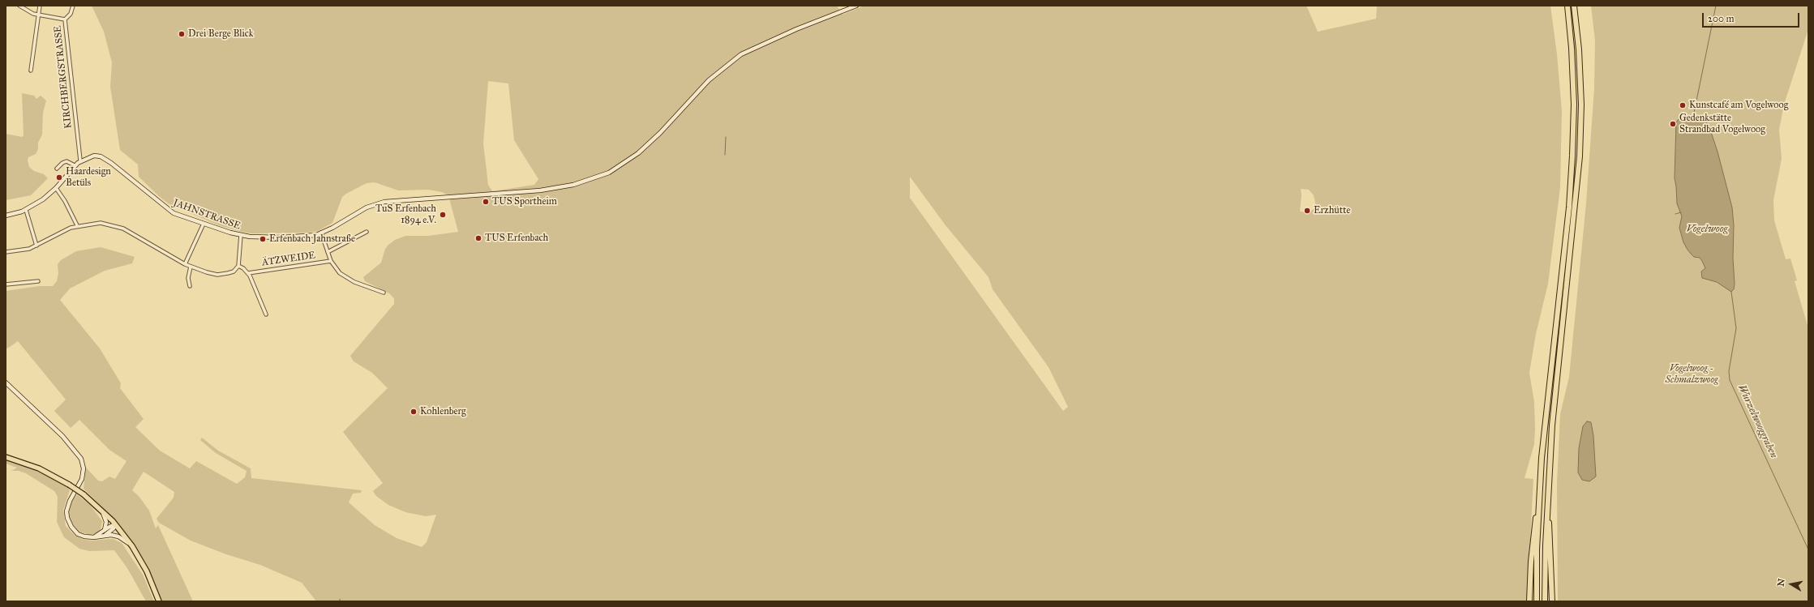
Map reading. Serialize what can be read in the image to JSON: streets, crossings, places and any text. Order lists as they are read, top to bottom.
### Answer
{
  "streets": {
    "street": ["KIRCHBERGSTRASSE", "JAHNSTRASSE", "ÄTZWEIDE"]
  },
  "crossings": [
    ["KIRCHBERGSTRASSE", "JAHNSTRASSE"],
    ["JAHNSTRASSE", "ÄTZWEIDE"]
  ],
  "water": ["Vogelwoog", "Wurzelwooggraben"],
  "parks": ["Vogelwoog - Schmalzwoog"],
  "places": [
    "Drei Berge Blick",
    "Kunstcafé am Vogelwoog",
    "Gedenkstätte Strandbad Vogelwoog",
    "Haardesign Betüls",
    "TUS Sportheim",
    "Erzhütte",
    "TuS Erfenbach 1894 e.V.",
    "TUS Erfenbach",
    "Erfenbach Jahnstraße",
    "Kohlenberg"
  ],
  "scale_bar": "200 m",
  "north": "left"
}
